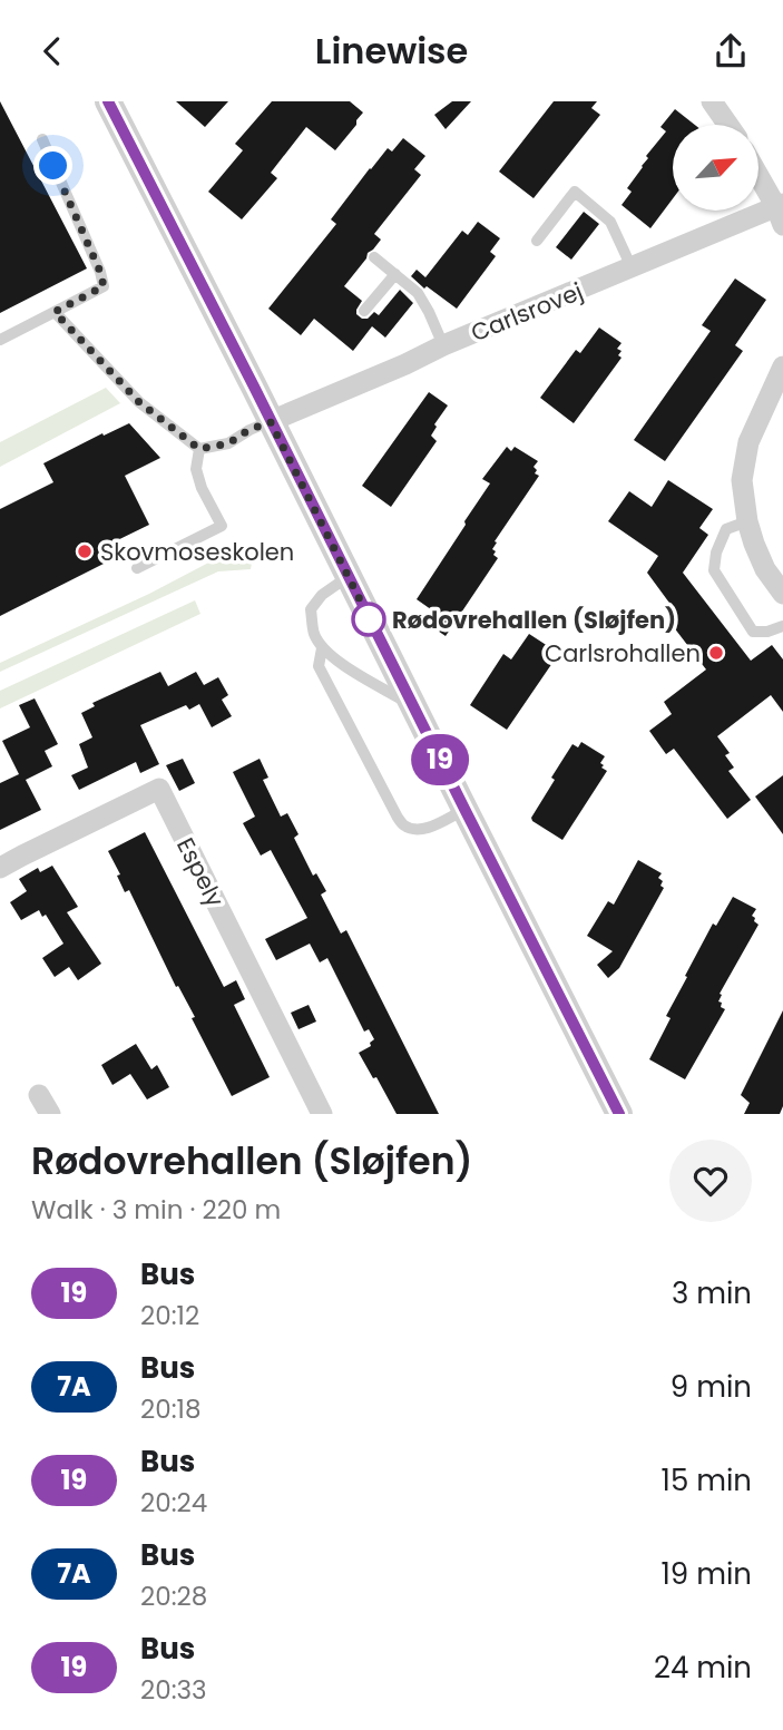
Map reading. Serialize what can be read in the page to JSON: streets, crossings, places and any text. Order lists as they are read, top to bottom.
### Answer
{
  "streets": {
    "street": ["Carlsrovej", "Espely"]
  },
  "places": ["Skovmoseskolen", "Rødovrehallen (Sløjfen)", "Carlsrohallen"],
  "lines": ["bus line 19"],
  "north": "top right",
  "page": {
    "header": "Linewise",
    "on_map": "19",
    "heading": ["Rødovrehallen (Sløjfen)", "Walk · 3 min · 220 m"],
    "list": [
      {
        "mark": "19",
        "name": "Bus",
        "note": "20:12",
        "value": "3 min"
      },
      {
        "mark": "7A",
        "name": "Bus",
        "note": "20:18",
        "value": "9 min"
      },
      {
        "mark": "19",
        "name": "Bus",
        "note": "20:24",
        "value": "15 min"
      },
      {
        "mark": "7A",
        "name": "Bus",
        "note": "20:28",
        "value": "19 min"
      },
      {
        "mark": "19",
        "name": "Bus",
        "note": "20:33",
        "value": "24 min"
      }
    ]
  }
}
